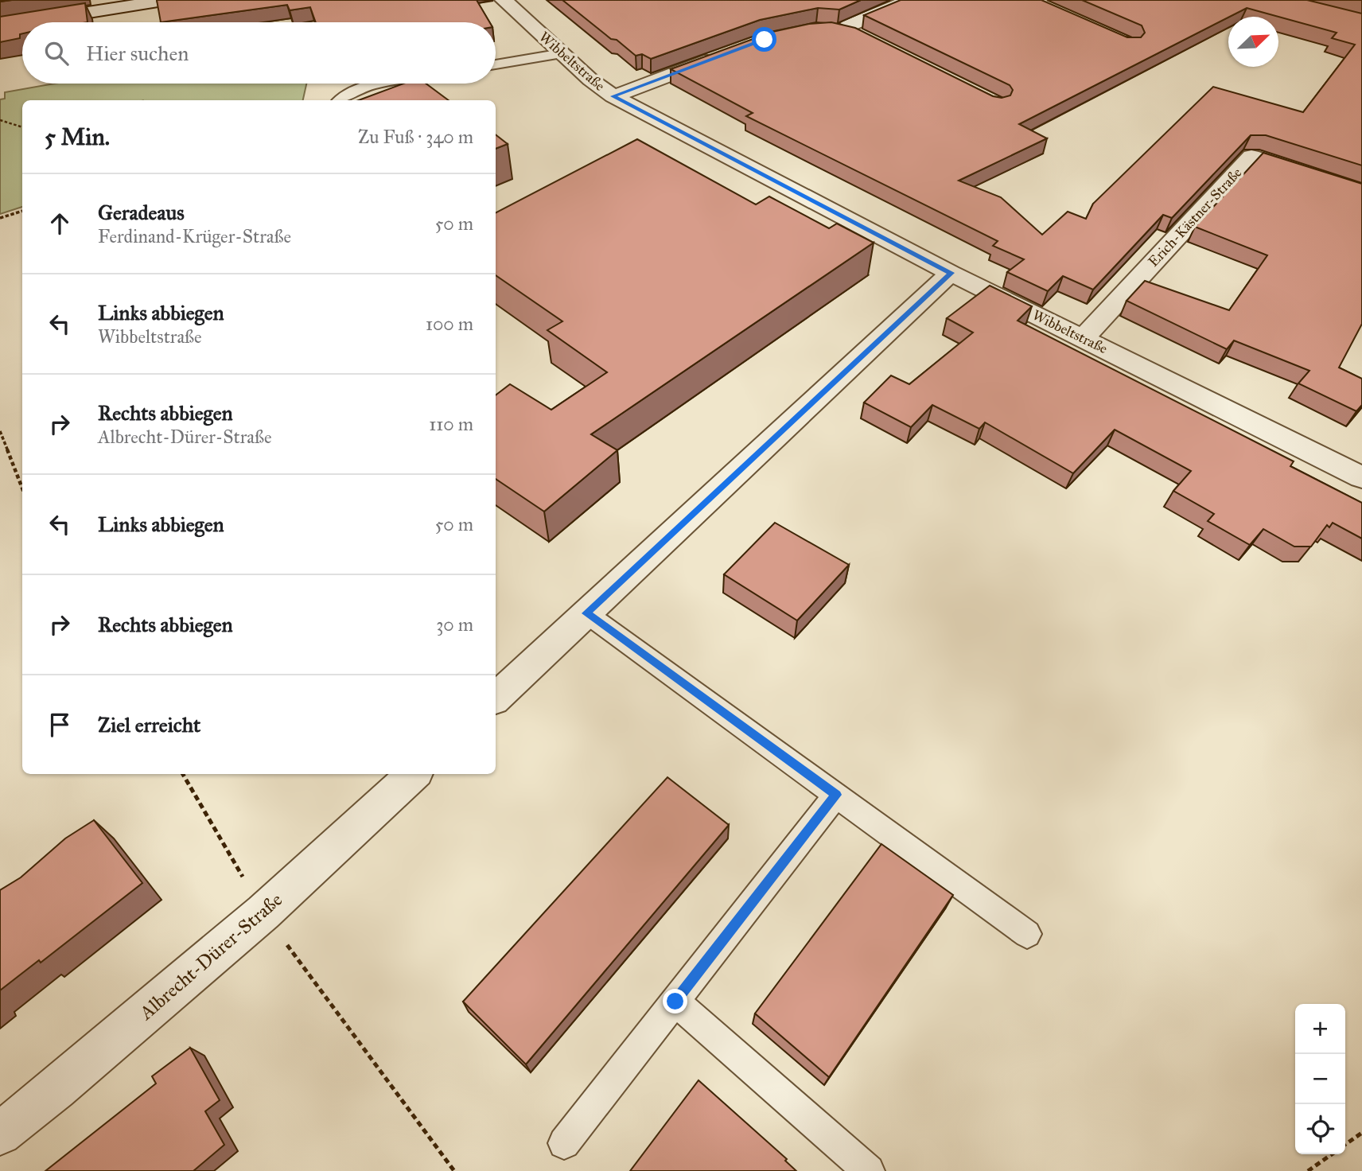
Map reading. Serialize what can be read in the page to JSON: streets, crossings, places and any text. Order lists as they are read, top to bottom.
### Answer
{
  "streets": {
    "street": ["Wibbeltstraße", "Erich-Kästner-Straße", "Albrecht-Dürer-Straße"]
  },
  "crossings": [
    ["Wibbeltstraße", "Erich-Kästner-Straße"]
  ],
  "north": "top right",
  "page": {
    "search": "Hier suchen",
    "heading": ["5 Min.", "Zu Fuß · 340 m"],
    "list": [
      ["Geradeaus", "Ferdinand-Krüger-Straße", "50 m"],
      ["Links abbiegen", "Wibbeltstraße", "100 m"],
      ["Rechts abbiegen", "Albrecht-Dürer-Straße", "110 m"],
      ["Links abbiegen", "50 m"],
      ["Rechts abbiegen", "30 m"],
      "Ziel erreicht"
    ],
    "map_buttons": ["+", "−"]
  }
}
